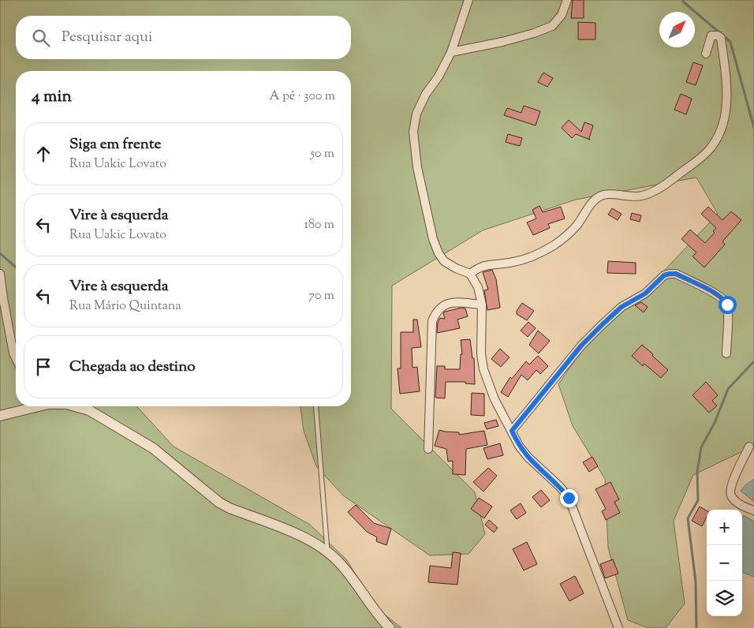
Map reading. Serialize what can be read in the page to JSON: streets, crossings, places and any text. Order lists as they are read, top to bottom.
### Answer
{
  "north": "top right",
  "page": {
    "search": "Pesquisar aqui",
    "heading": ["4 min", "A pé · 300 m"],
    "list": [
      ["Siga em frente", "Rua Uakic Lovato", "50 m"],
      ["Vire à esquerda", "Rua Uakic Lovato", "180 m"],
      ["Vire à esquerda", "Rua Mário Quintana", "70 m"],
      "Chegada ao destino"
    ],
    "map_buttons": ["+", "−"]
  }
}
